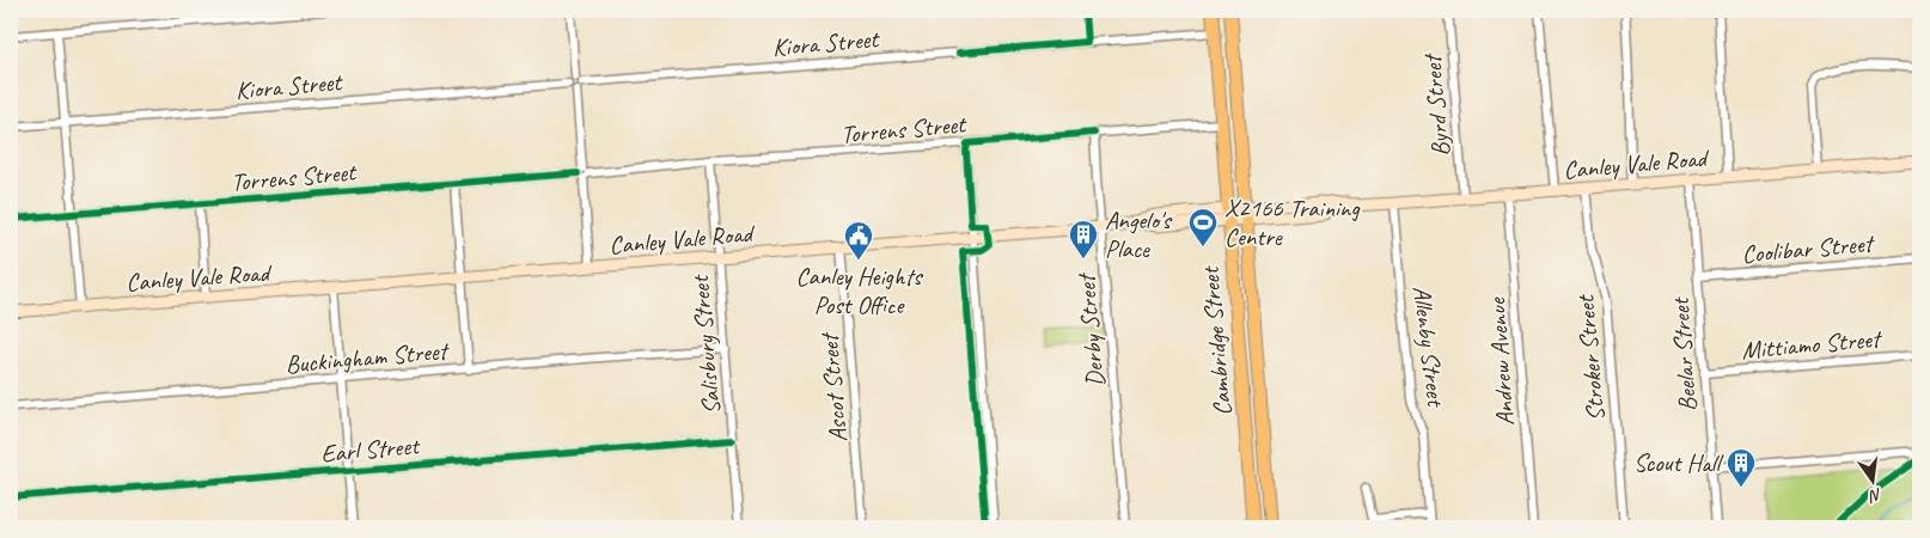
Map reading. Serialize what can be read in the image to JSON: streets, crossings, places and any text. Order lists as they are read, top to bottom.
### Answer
{
  "streets": {
    "highway": ["Cambridge Street"],
    "main road": ["Canley Vale Road"],
    "street": [
      "Kiora Street",
      "Byrd Street",
      "Torrens Street",
      "Coolibar Street",
      "Derby Street",
      "Mittiamo Street",
      "Salisbury Street",
      "Allenby Street",
      "Beelar Street",
      "Buckingham Street",
      "Stroker Street",
      "Andrew Avenue",
      "Ascot Street",
      "Earl Street"
    ]
  },
  "crossings": [
    ["Kiora Street", "Cambridge Street"],
    ["Byrd Street", "Canley Vale Road"],
    ["Torrens Street", "Derby Street"],
    ["Torrens Street", "Cambridge Street"],
    ["Torrens Street", "Salisbury Street"],
    ["Canley Vale Road", "Derby Street"],
    ["Canley Vale Road", "Cambridge Street"],
    ["Canley Vale Road", "Salisbury Street"],
    ["Canley Vale Road", "Allenby Street"],
    ["Canley Vale Road", "Beelar Street"],
    ["Canley Vale Road", "Stroker Street"],
    ["Canley Vale Road", "Andrew Avenue"],
    ["Canley Vale Road", "Ascot Street"],
    ["Coolibar Street", "Beelar Street"],
    ["Mittiamo Street", "Beelar Street"],
    ["Salisbury Street", "Buckingham Street"],
    ["Salisbury Street", "Earl Street"]
  ],
  "places": {
    "sports": ["X2166 Training Centre"],
    "building": ["Angelo's Place", "Scout Hall"],
    "public building": ["Canley Heights Post Office"]
  },
  "north": "bottom"
}
